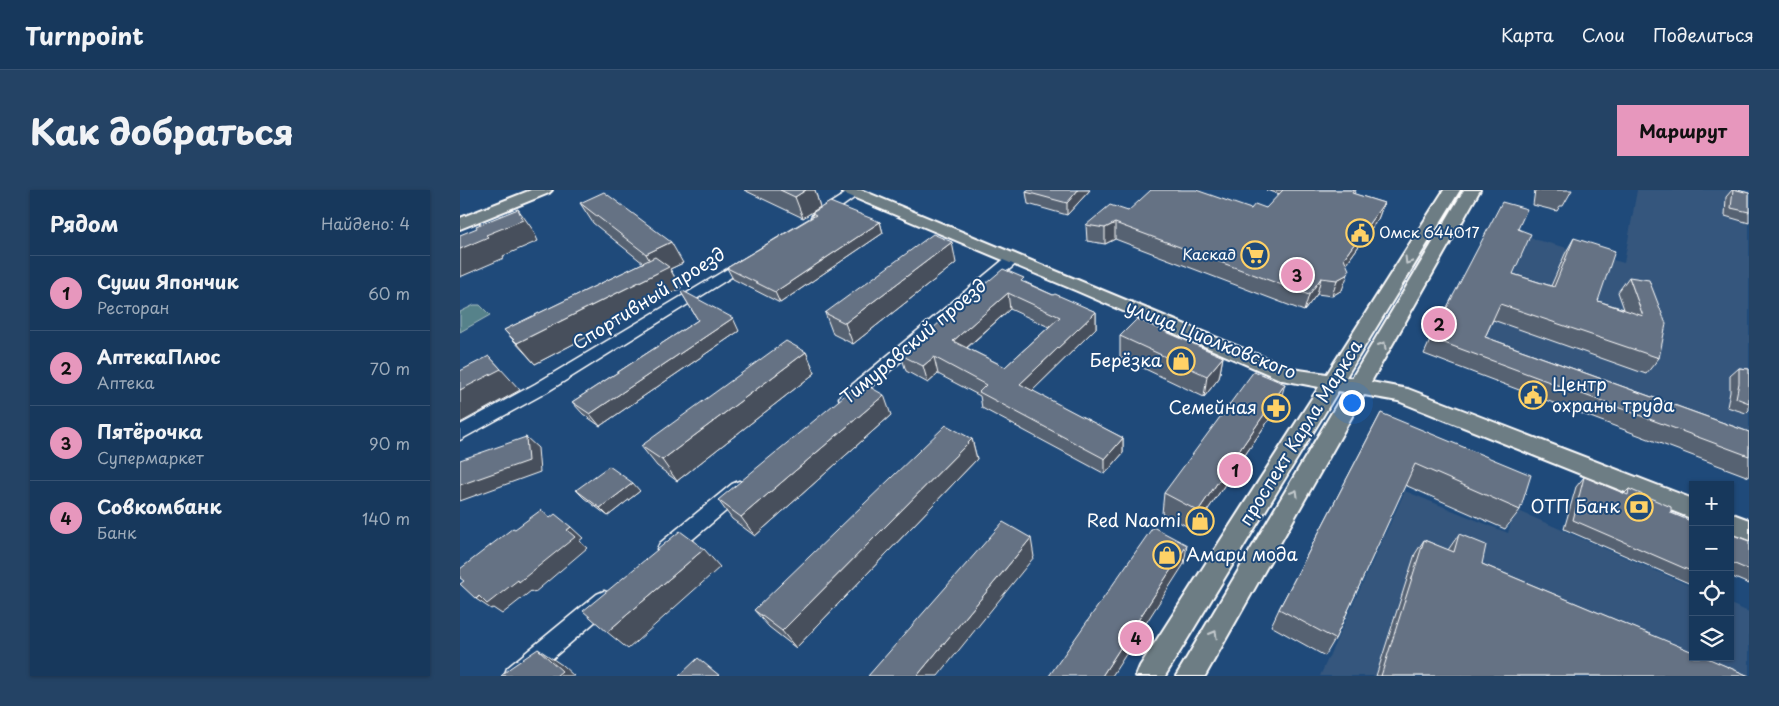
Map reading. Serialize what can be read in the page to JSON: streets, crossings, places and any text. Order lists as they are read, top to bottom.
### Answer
{
  "streets": {
    "main road": ["улица Циолковского", "проспект Карла Маркса"],
    "street": ["Спортивный проезд", "Тимуровский проезд"]
  },
  "crossings": [
    ["улица Циолковского", "Тимуровский проезд"],
    ["улица Циолковского", "проспект Карла Маркса"]
  ],
  "places": {
    "public building": ["Омск 644017", "Центр охраны труда"],
    "supermarket": ["Каскад"],
    "shop": ["Берёзка", "Red Naomi", "Амари мода"],
    "pharmacy": ["Семейная"],
    "bank": ["ОТП Банк"]
  },
  "page": {
    "header": "Turnpoint",
    "nav": ["Карта", "Слои", "Поделиться"],
    "title": "Как добраться",
    "buttons": "Маршрут",
    "heading": ["Рядом", "Найдено: 4"],
    "list": [
      {
        "mark": "1",
        "name": "Суши Япончик",
        "note": "Ресторан",
        "value": "60 m"
      },
      {
        "mark": "2",
        "name": "АптекаПлюс",
        "note": "Аптека",
        "value": "70 m"
      },
      {
        "mark": "3",
        "name": "Пятёрочка",
        "note": "Супермаркет",
        "value": "90 m"
      },
      {
        "mark": "4",
        "name": "Совкомбанк",
        "note": "Банк",
        "value": "140 m"
      }
    ],
    "pins": [
      "3",
      "2",
      "1",
      "4"
    ],
    "map_buttons": ["+", "−"]
  }
}
